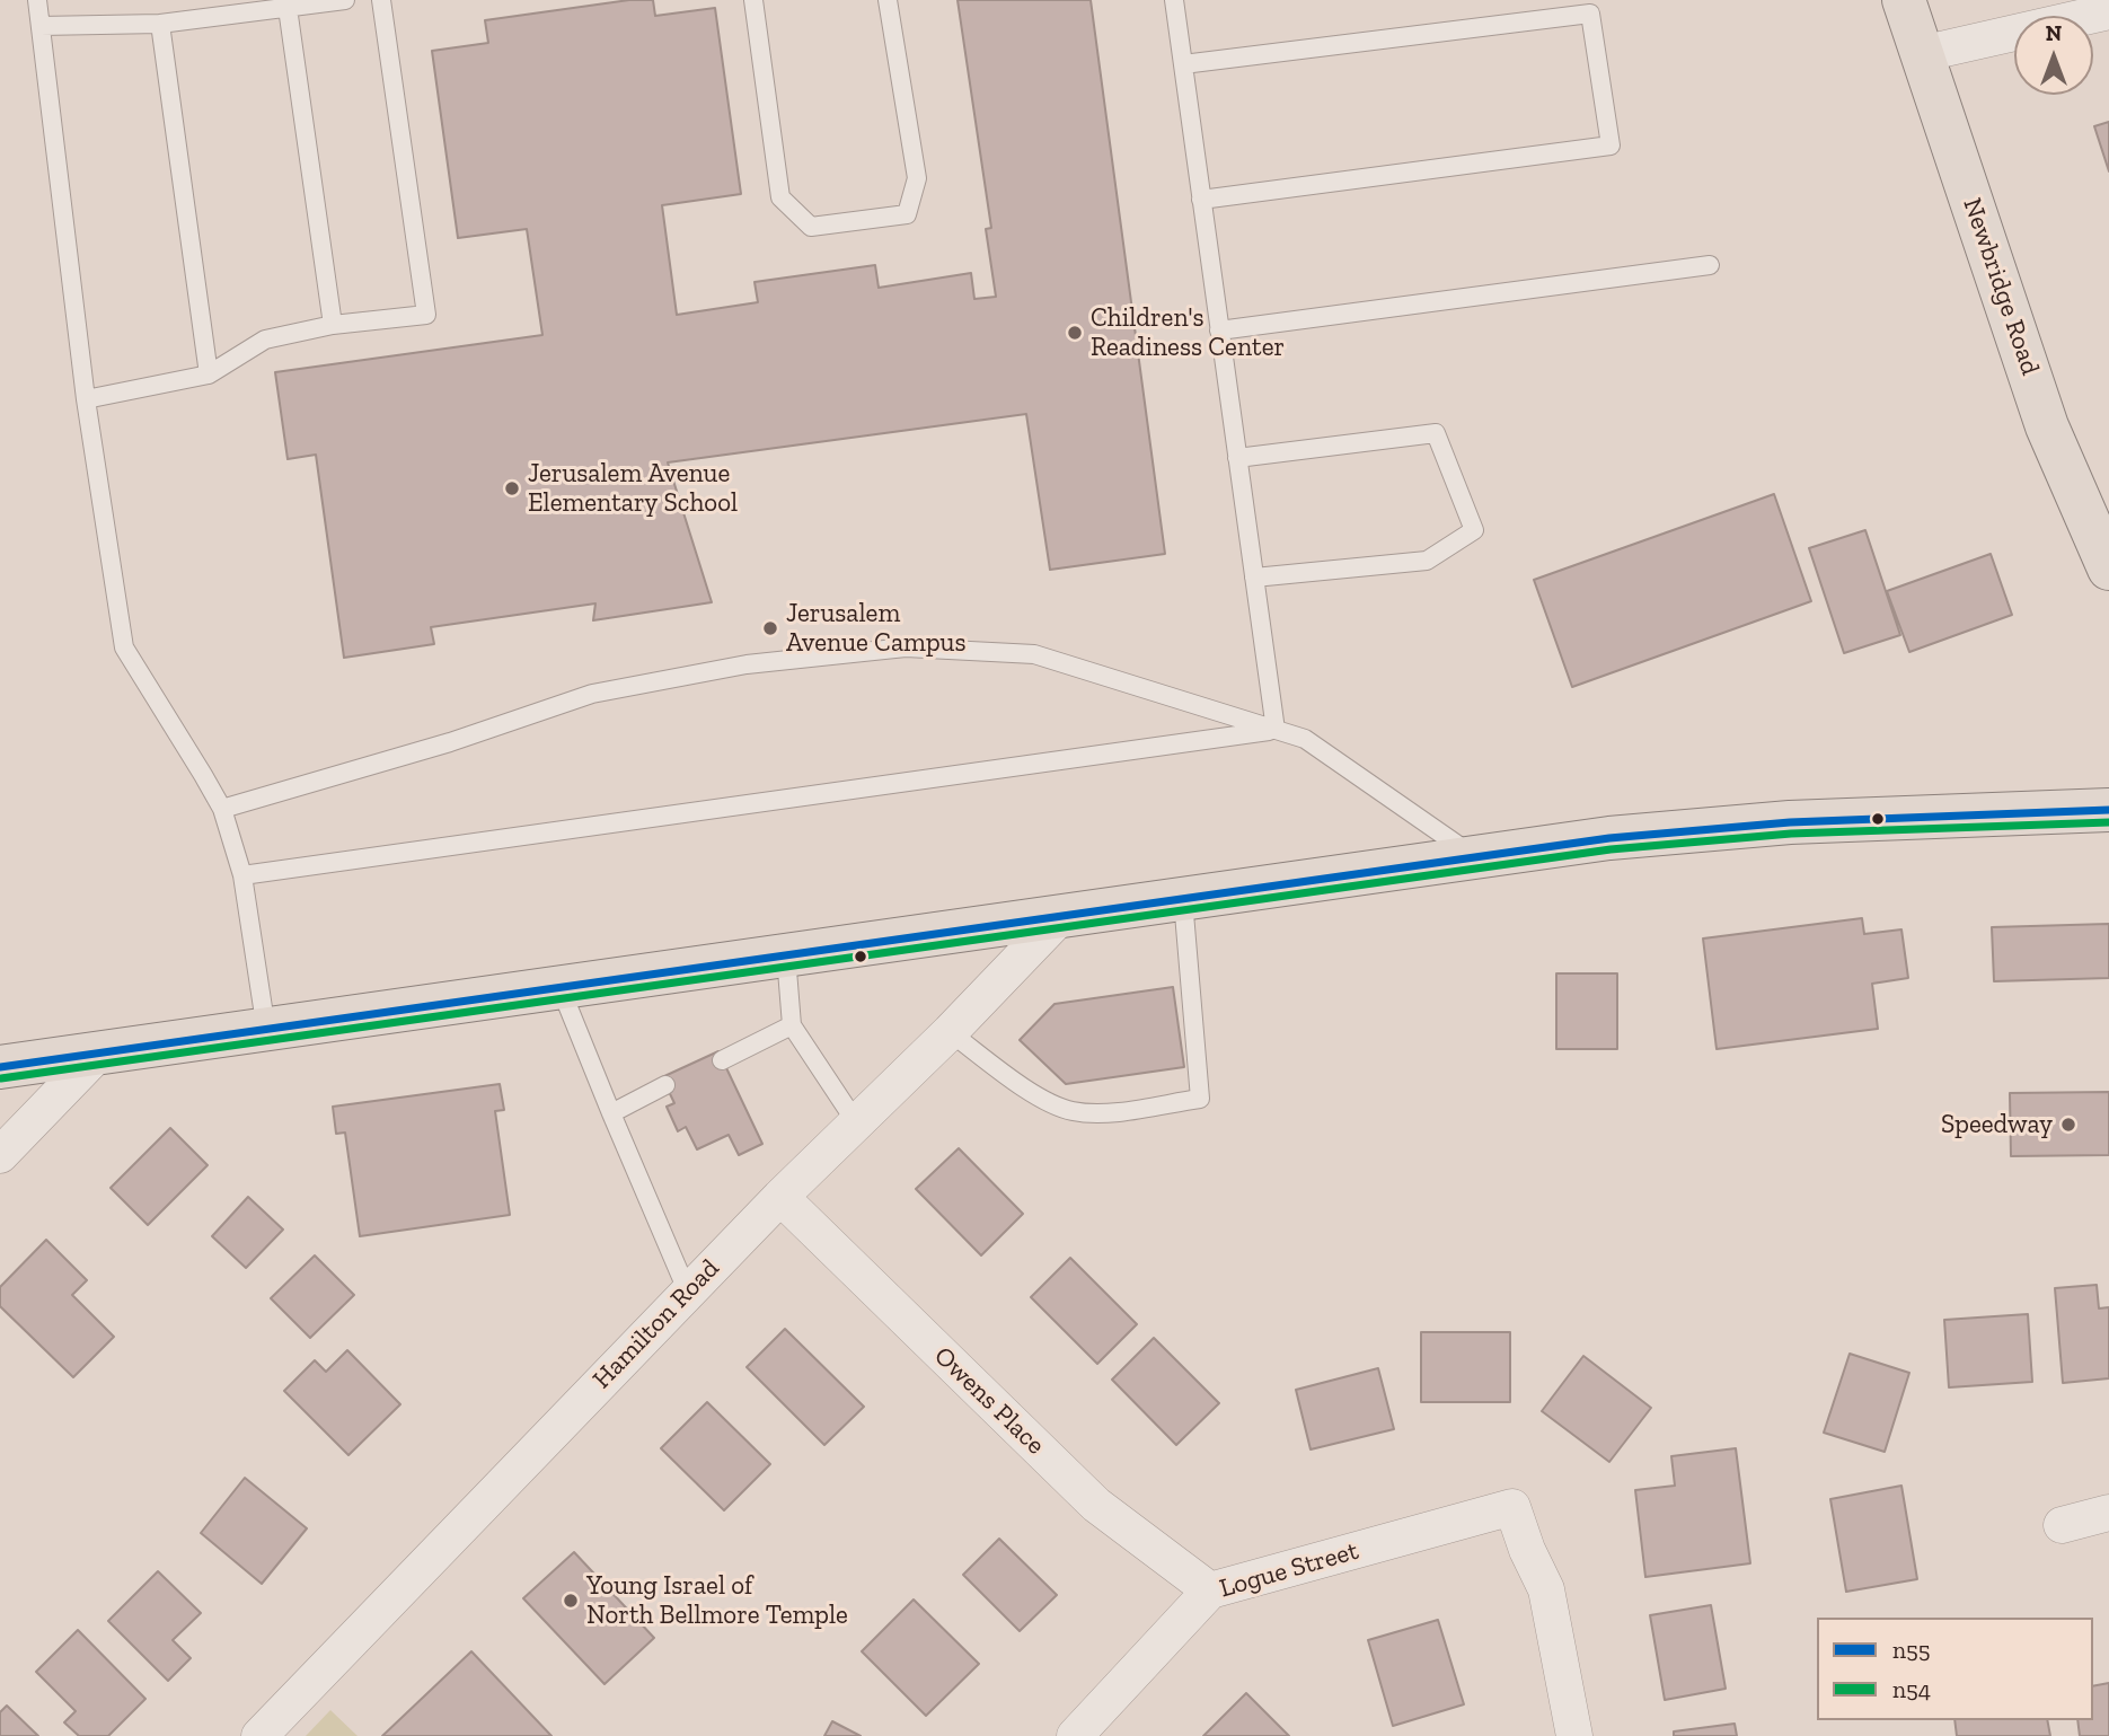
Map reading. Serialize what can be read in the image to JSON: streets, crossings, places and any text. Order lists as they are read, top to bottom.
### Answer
{
  "streets": {
    "main road": ["Newbridge Road"],
    "street": ["Hamilton Road", "Owens Place", "Logue Street"]
  },
  "crossings": [
    ["Hamilton Road", "Owens Place"],
    ["Owens Place", "Logue Street"]
  ],
  "places": [
    "Children's Readiness Center",
    "Jerusalem Avenue Elementary School",
    "Jerusalem Avenue Campus",
    "Speedway",
    "Young Israel of North Bellmore Temple"
  ],
  "lines": ["transit line n55", "transit line n54"],
  "legend": ["n55", "n54"],
  "north": "top"
}
